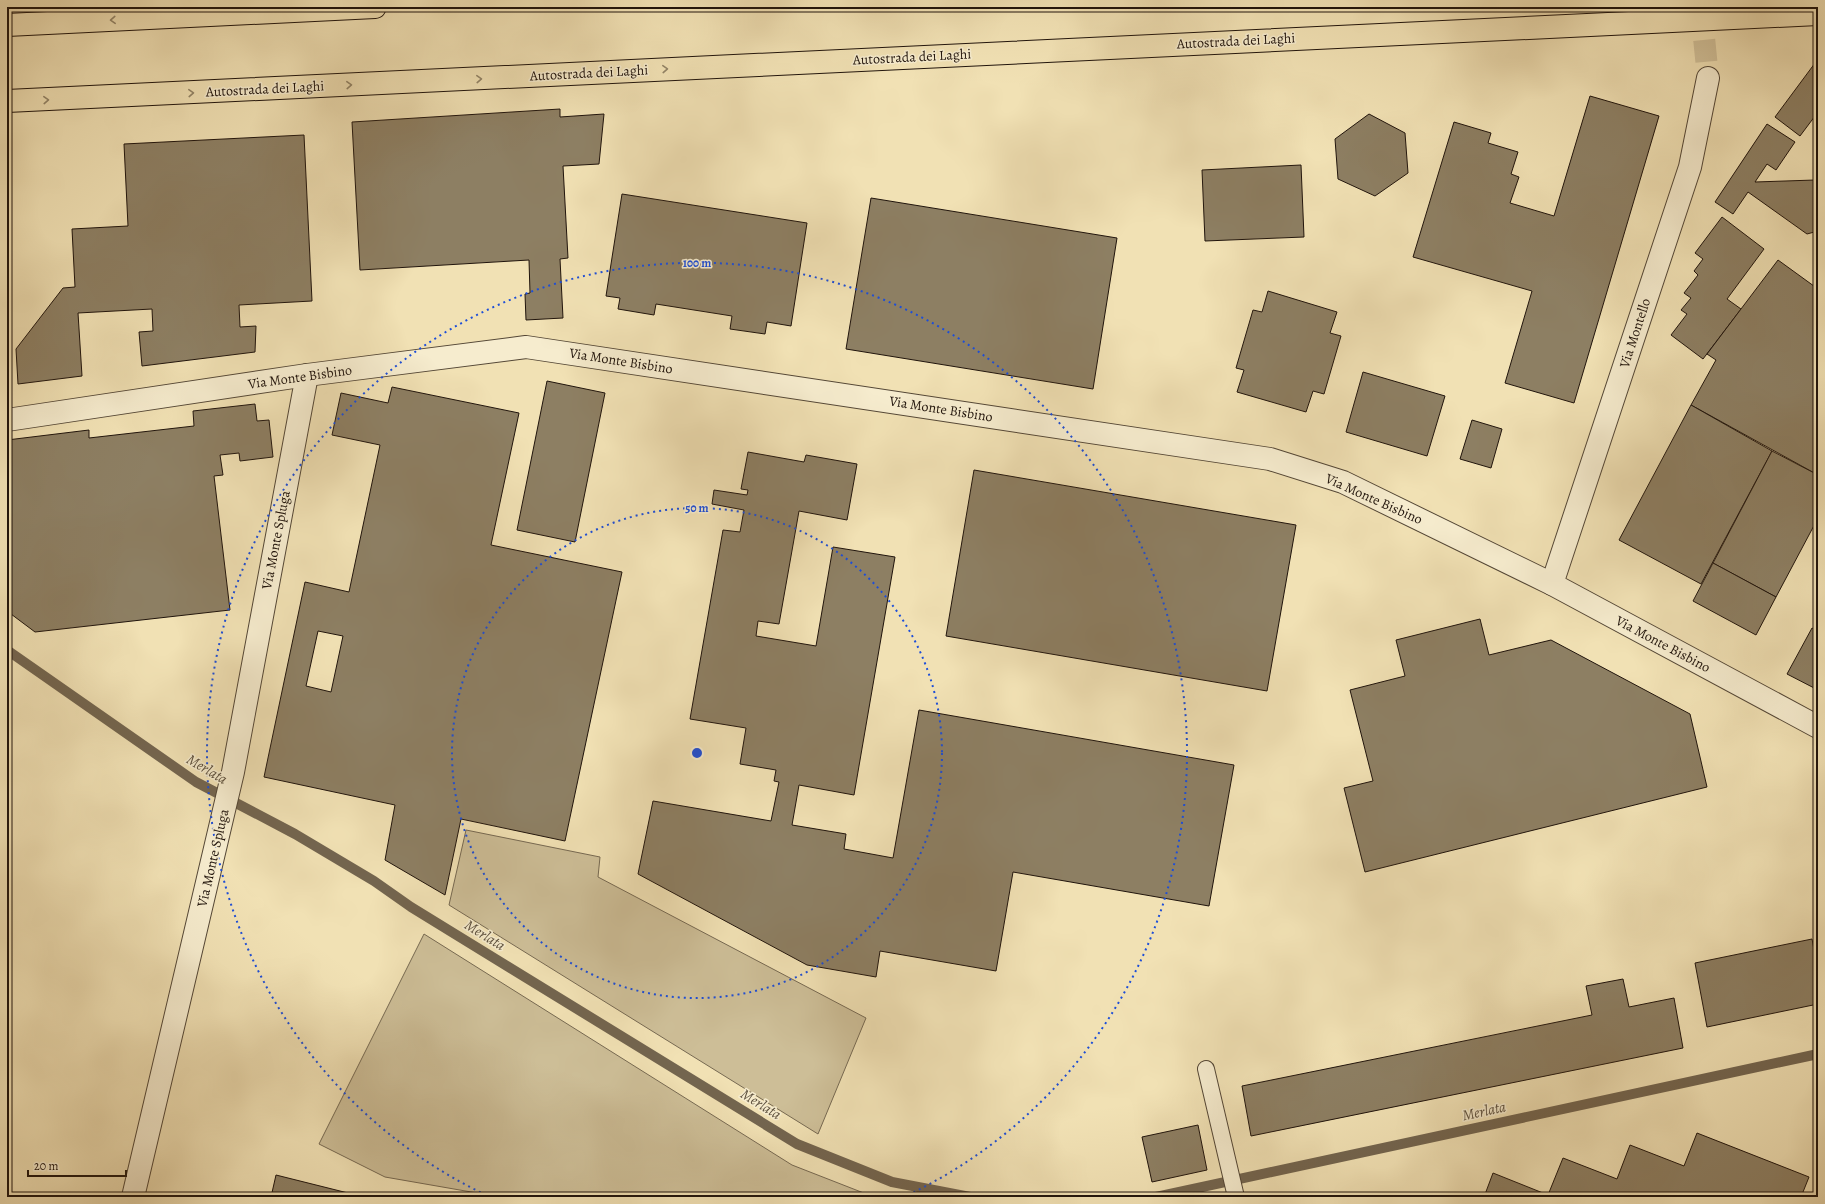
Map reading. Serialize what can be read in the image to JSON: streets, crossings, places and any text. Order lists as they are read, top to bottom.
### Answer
{
  "streets": {
    "highway": ["Autostrada dei Laghi"],
    "street": ["Via Montello", "Via Monte Bisbino", "Via Monte Spluga"]
  },
  "crossings": [
    ["Via Montello", "Via Monte Bisbino"],
    ["Via Monte Bisbino", "Via Monte Spluga"]
  ],
  "one_way": ["Autostrada dei Laghi"],
  "water": ["Merlata"],
  "scale_bar": "20 m",
  "rings": ["100 m", "50 m"]
}
